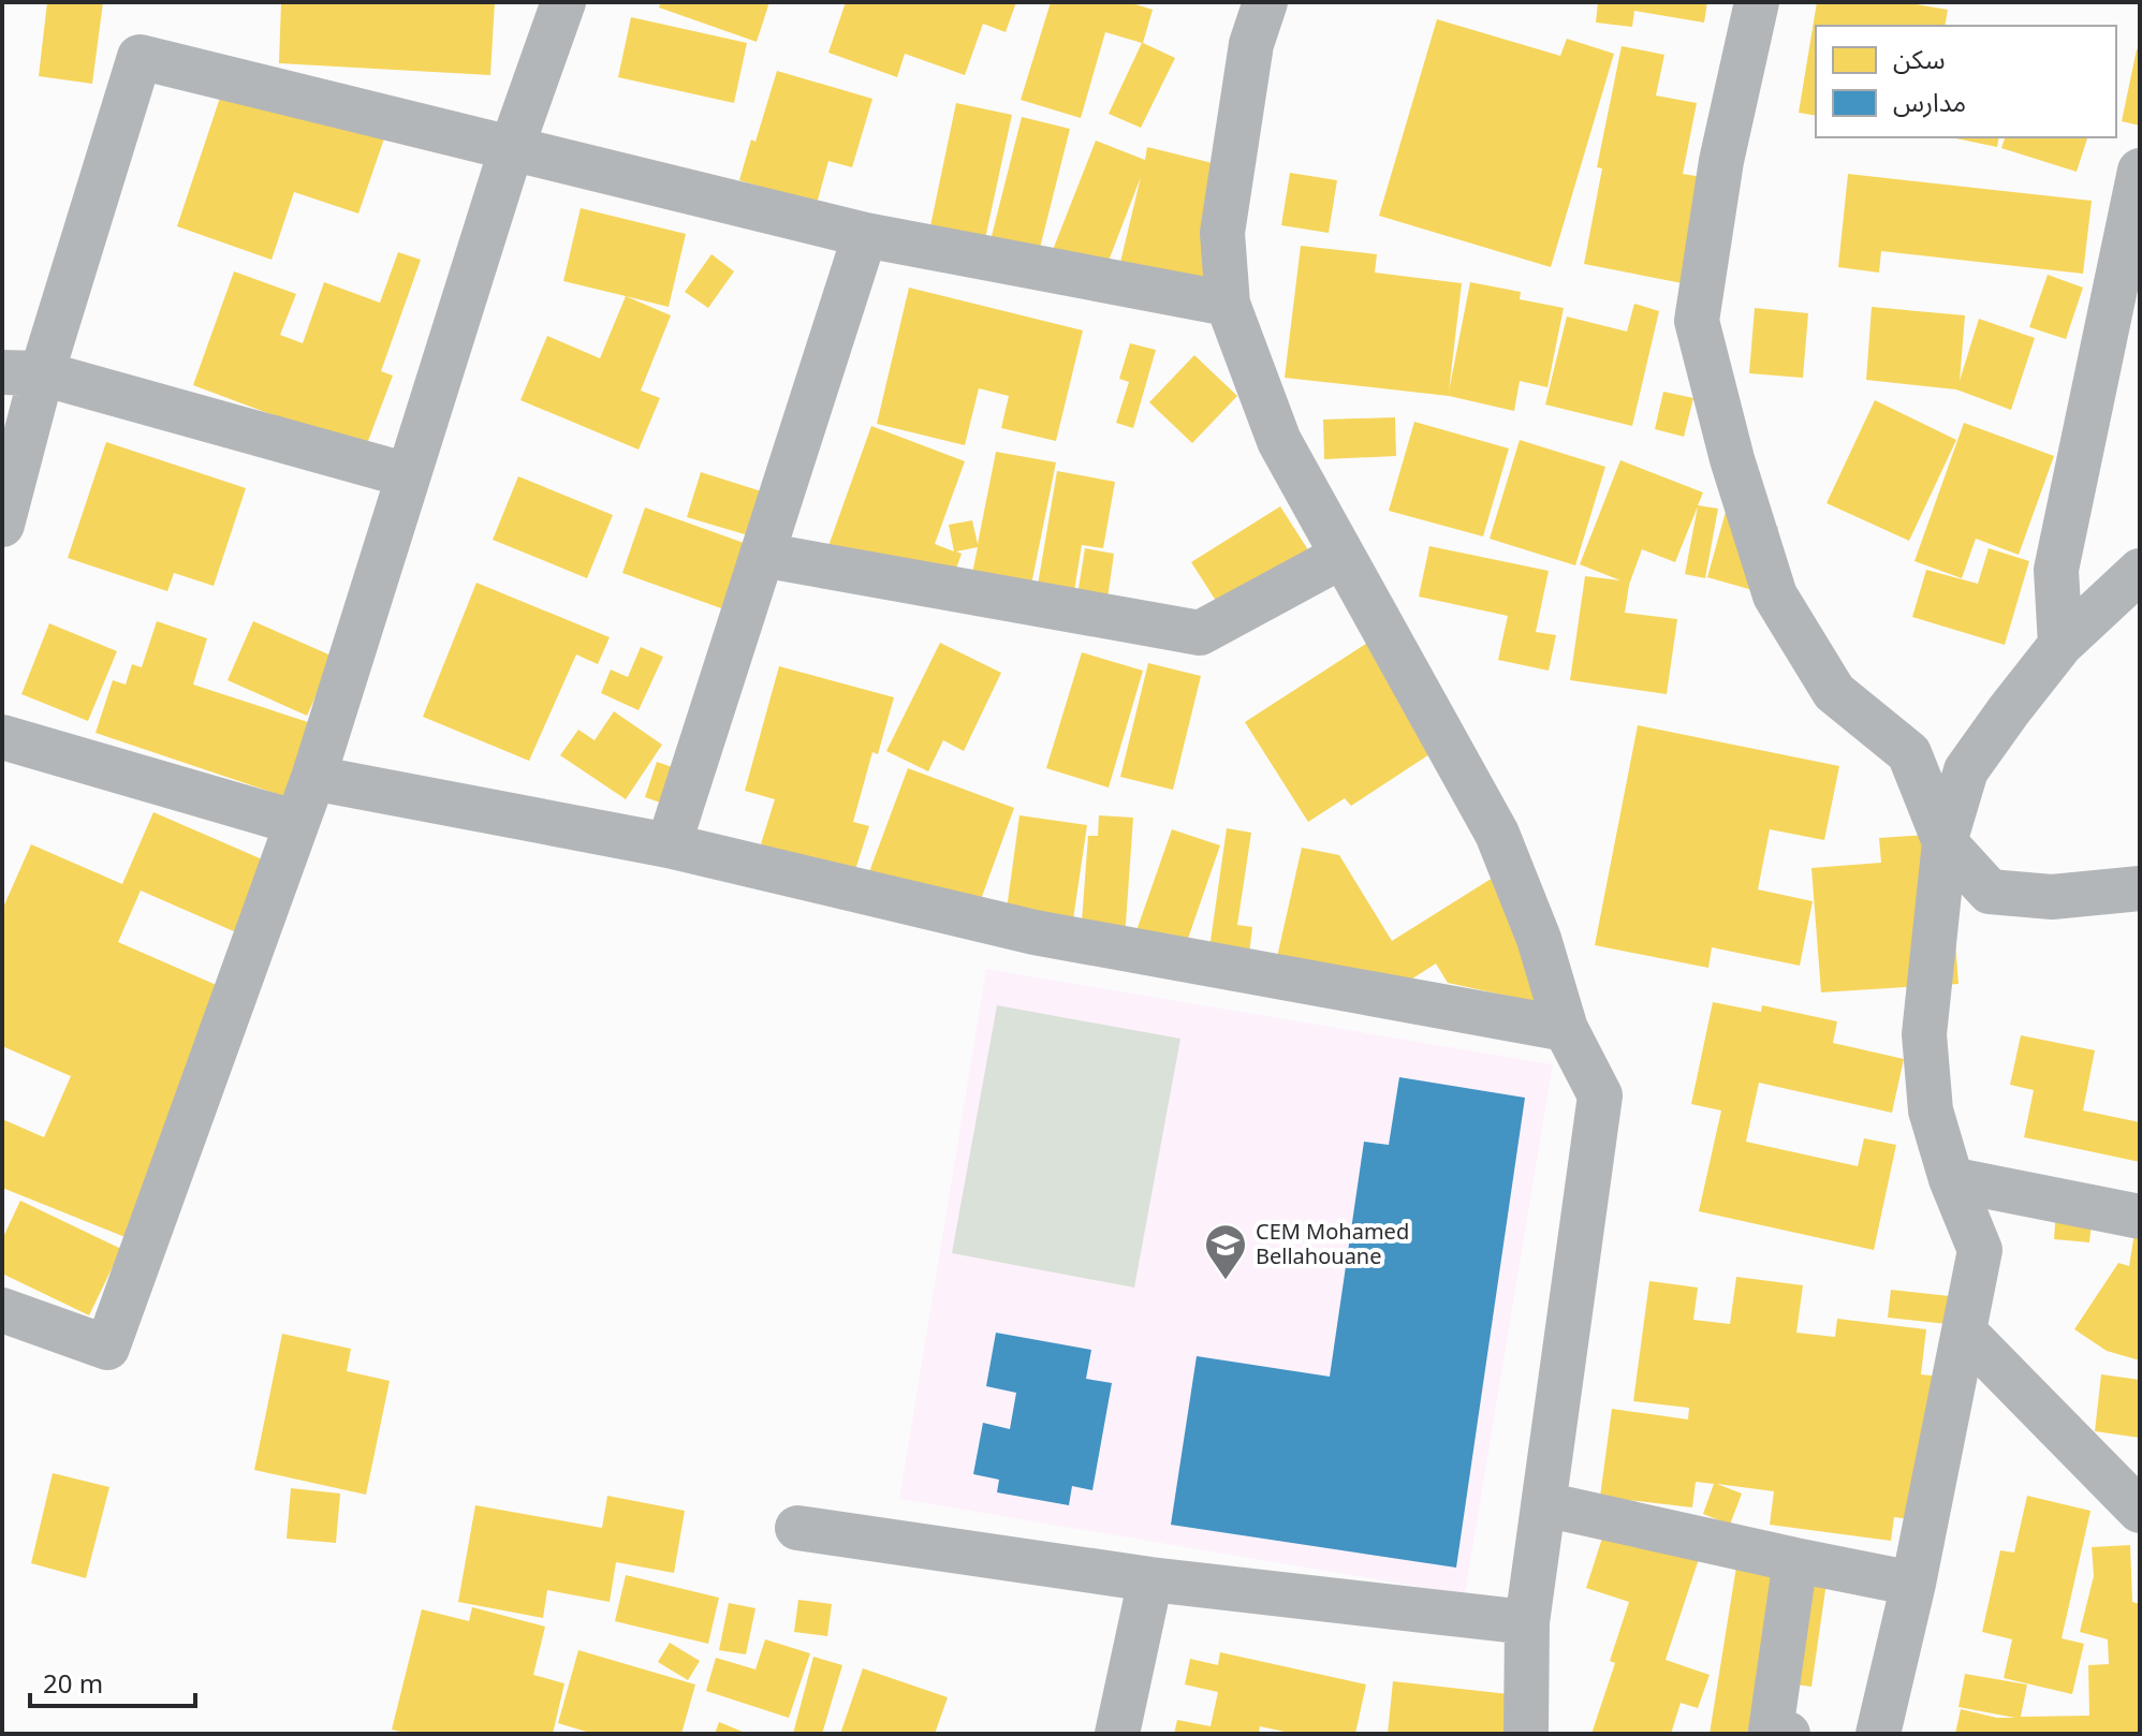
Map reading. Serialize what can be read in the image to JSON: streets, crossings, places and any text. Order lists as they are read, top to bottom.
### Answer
{
  "places": {
    "school or university": ["CEM Mohamed Bellahouane"]
  },
  "legend": ["سكن", "مدارس"],
  "scale_bar": "20 m"
}
